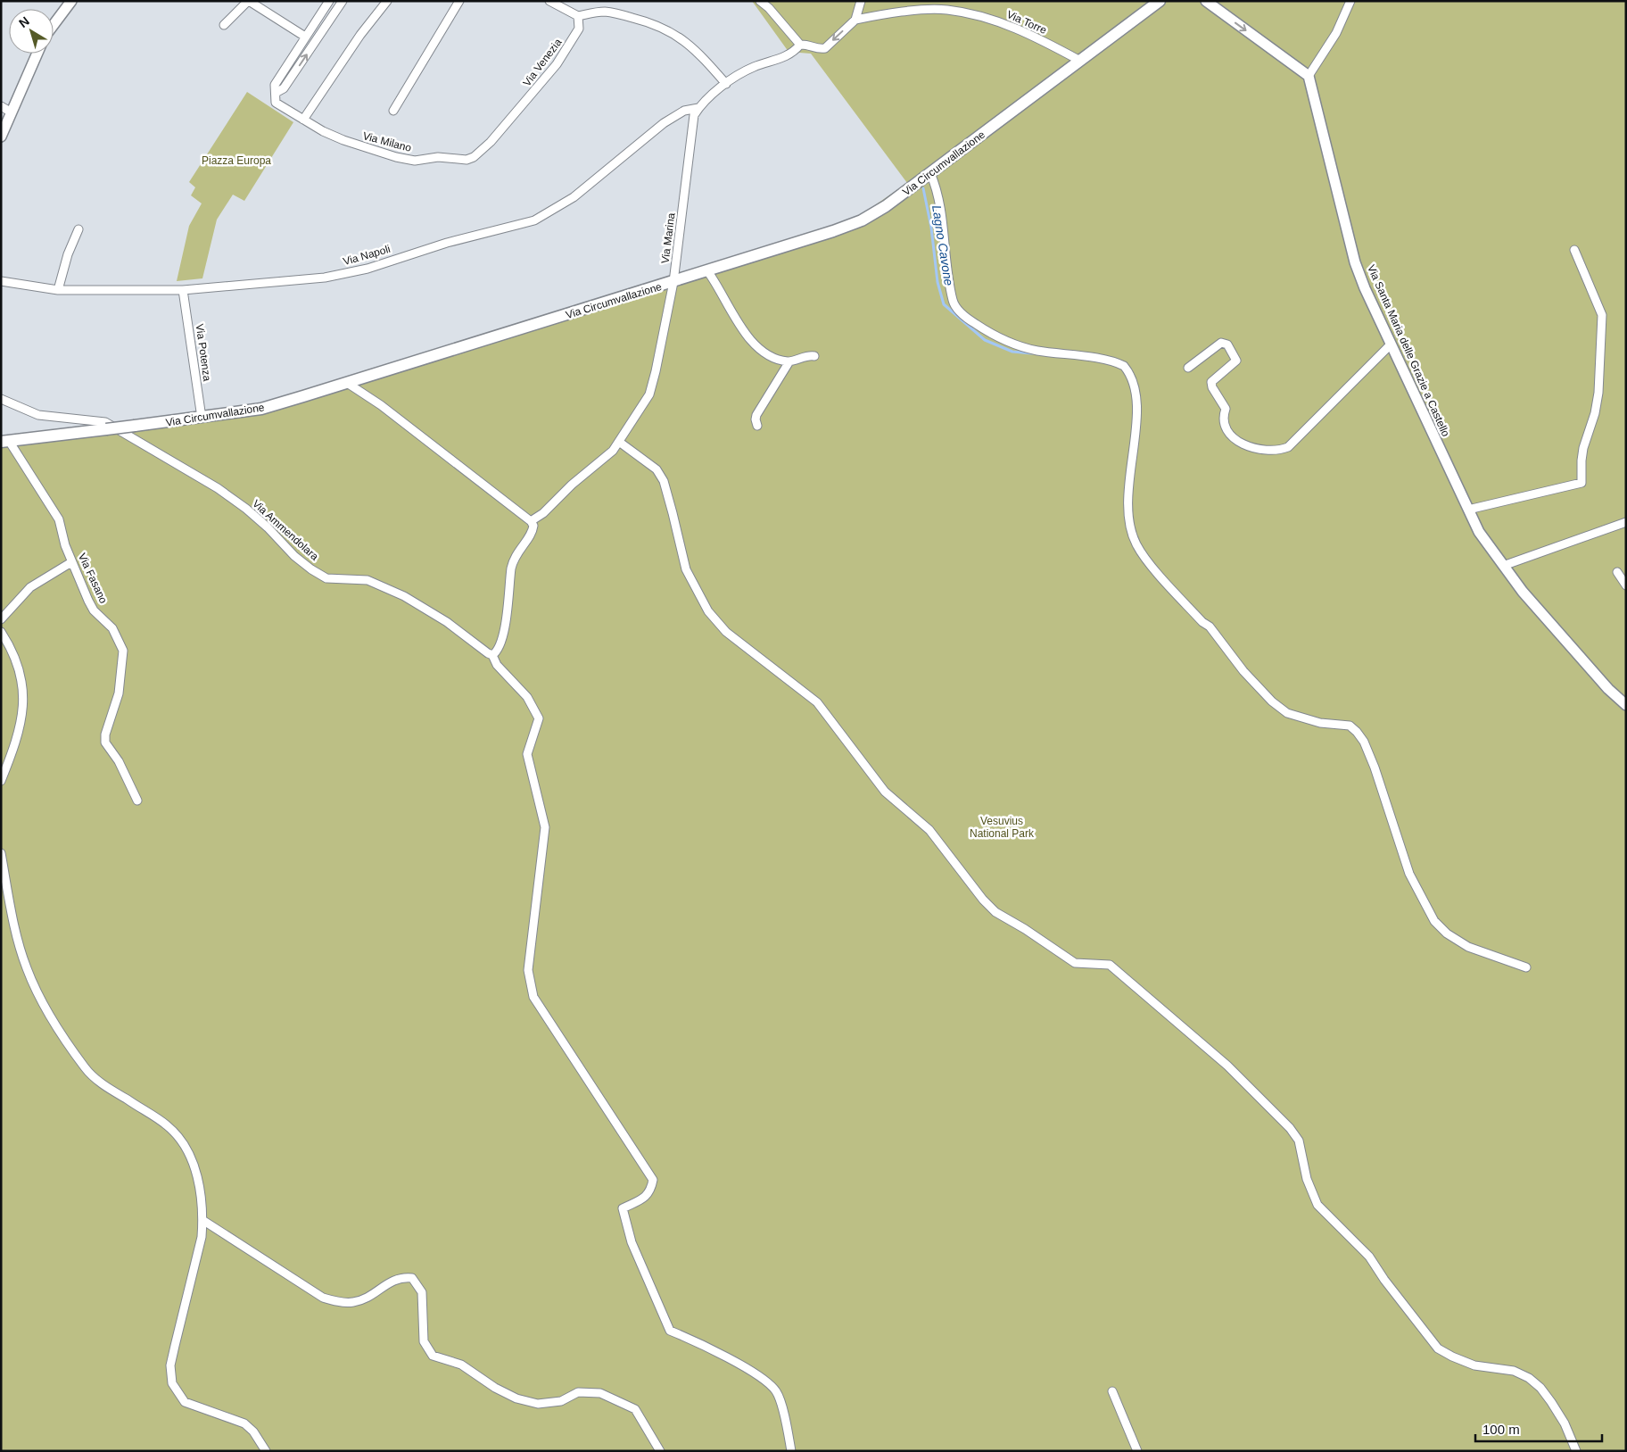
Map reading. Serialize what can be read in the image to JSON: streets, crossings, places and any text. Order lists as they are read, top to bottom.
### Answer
{
  "streets": {
    "main road": ["Via Circumvallazione"],
    "street": [
      "Via Torre",
      "Via Venezia",
      "Via Milano",
      "Via Marina",
      "Via Napoli",
      "Via Santa Maria delle Grazie a Castello",
      "Via Potenza",
      "Via Ammendolara",
      "Via Fasano"
    ]
  },
  "crossings": [
    ["Via Torre", "Via Circumvallazione"],
    ["Via Venezia", "Via Milano"],
    ["Via Circumvallazione", "Via Marina"],
    ["Via Circumvallazione", "Via Potenza"],
    ["Via Circumvallazione", "Via Fasano"],
    ["Via Marina", "Via Napoli"],
    ["Via Napoli", "Via Potenza"]
  ],
  "water": ["Lagno Cavone"],
  "parks": ["Piazza Europa", "Vesuvius National Park"],
  "scale_bar": "100 m",
  "north": "top left"
}
